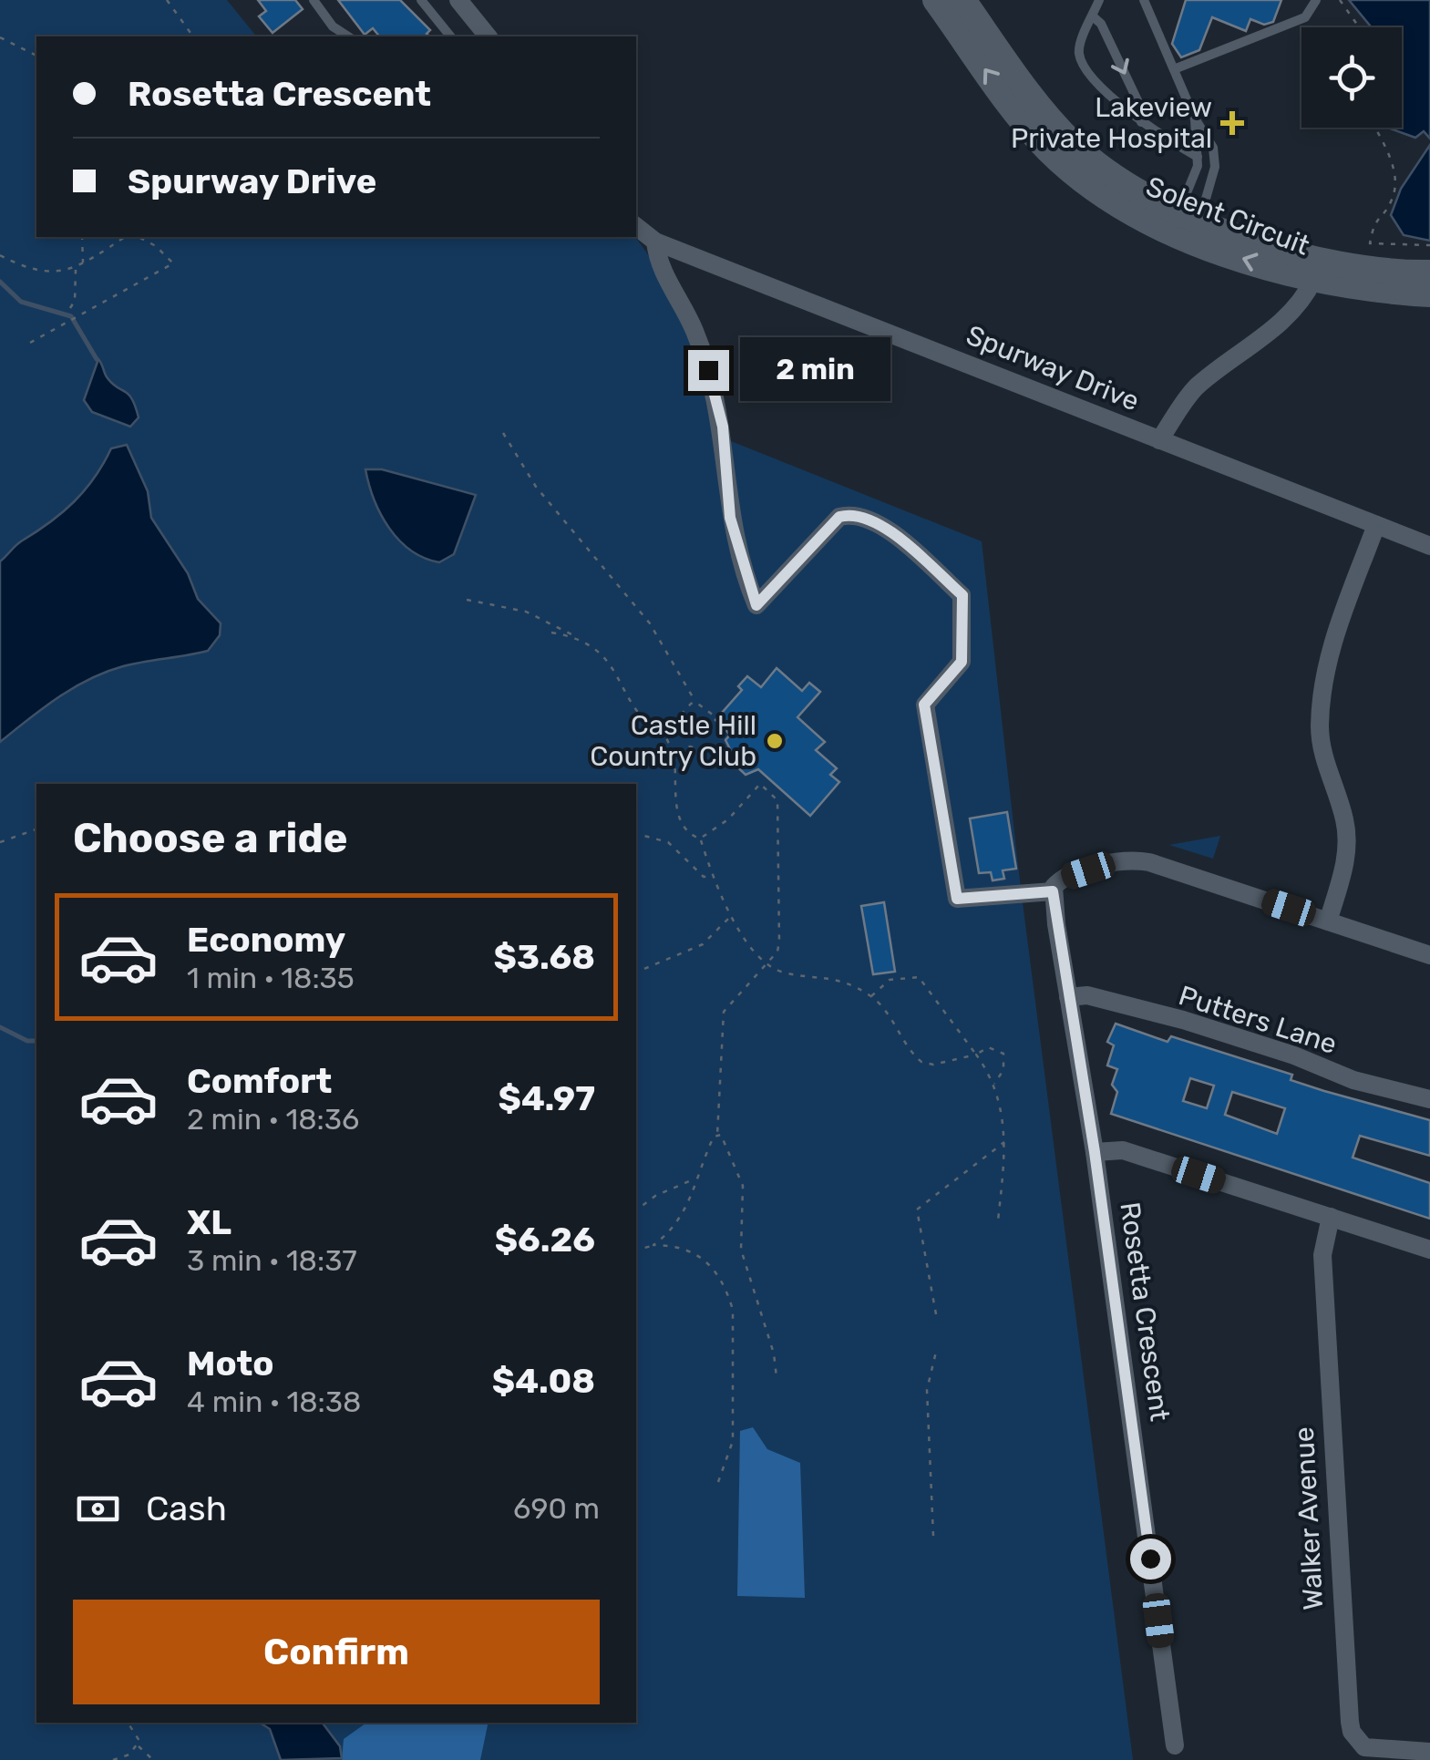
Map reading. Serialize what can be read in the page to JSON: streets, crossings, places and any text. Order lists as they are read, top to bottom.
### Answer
{
  "streets": {
    "street": [
      "Solent Circuit",
      "Spurway Drive",
      "Putters Lane",
      "Rosetta Crescent",
      "Walker Avenue"
    ]
  },
  "crossings": [
    ["Putters Lane", "Rosetta Crescent"]
  ],
  "places": {
    "health": ["Lakeview Private Hospital"],
    "other": ["Castle Hill Country Club"]
  },
  "page": {
    "banner": ["Rosetta Crescent", "Spurway Drive"],
    "bubble": "2 min",
    "heading": "Choose a ride",
    "list": [
      {
        "name": "Economy",
        "note": "1 min · 18:35",
        "value": "$3.68"
      },
      {
        "name": "Comfort",
        "note": "2 min · 18:36",
        "value": "$4.97"
      },
      {
        "name": "XL",
        "note": "3 min · 18:37",
        "value": "$6.26"
      },
      {
        "name": "Moto",
        "note": "4 min · 18:38",
        "value": "$4.08"
      }
    ],
    "pay": ["Cash", "690 m"],
    "buttons": "Confirm"
  }
}
